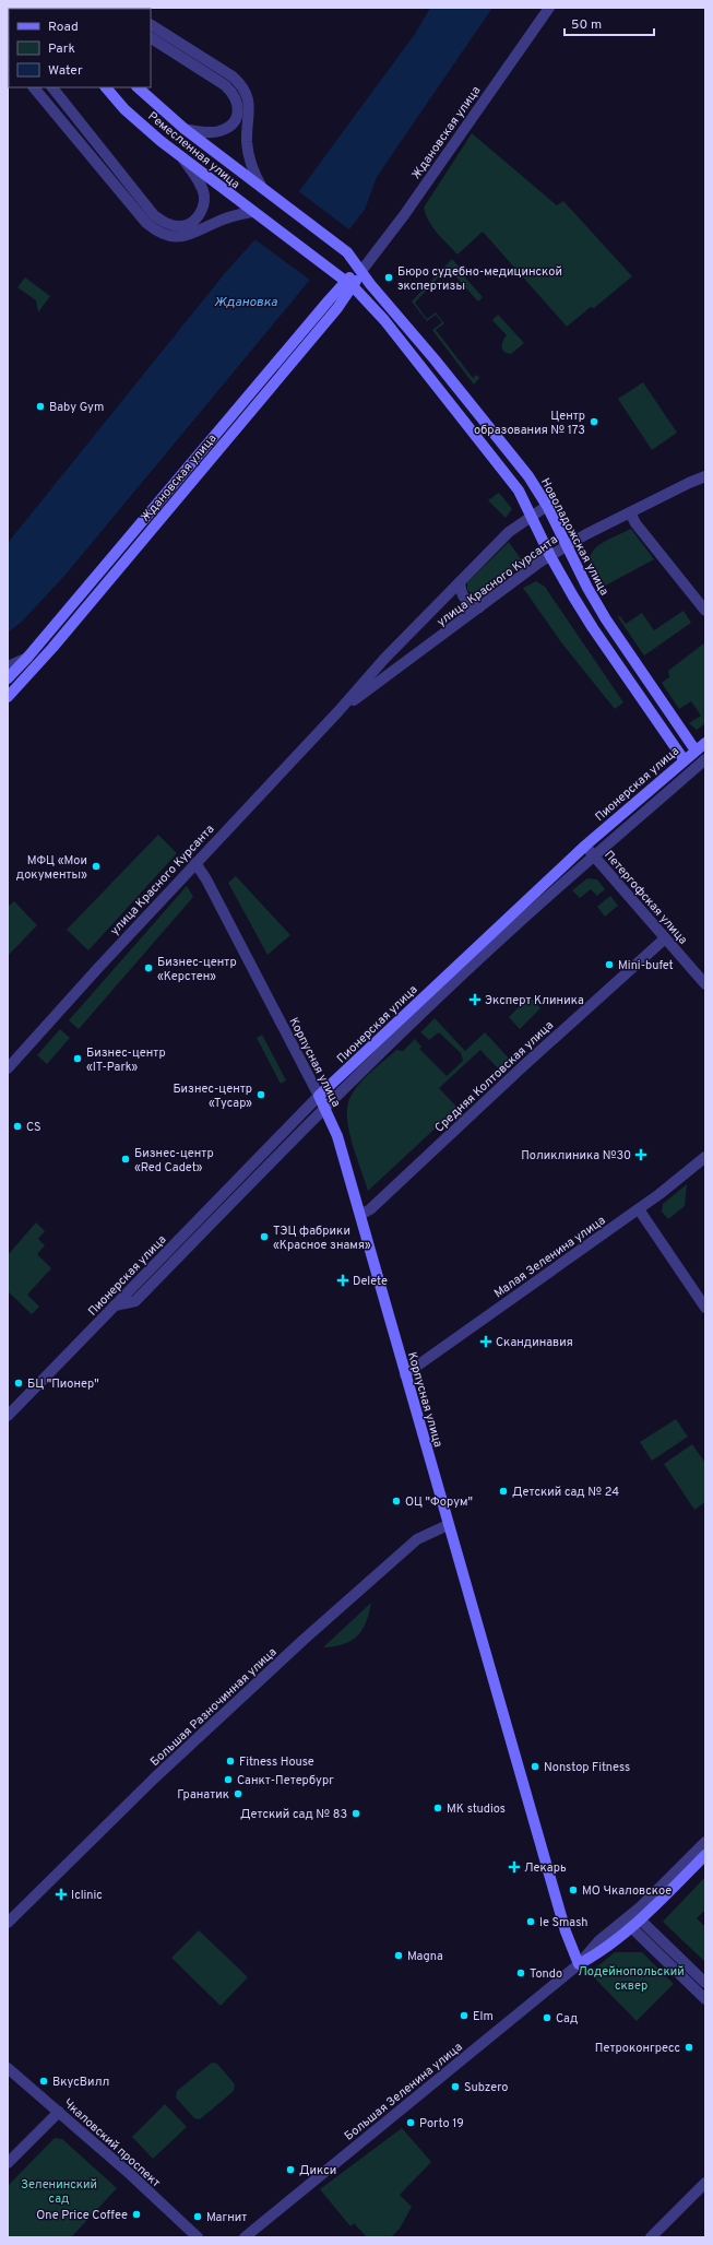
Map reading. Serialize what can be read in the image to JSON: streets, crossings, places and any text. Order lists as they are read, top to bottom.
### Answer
{
  "streets": {
    "main road": [
      "Ждановская улица",
      "Ремесленная улица",
      "Новоладожская улица",
      "Пионерская улица",
      "Корпусная улица",
      "Большая Зеленина улица"
    ],
    "street": [
      "улица Красного Курсанта",
      "Петергофская улица",
      "Средняя Колтовская улица",
      "Малая Зеленина улица",
      "Большая Разночинная улица",
      "Чкаловский проспект"
    ]
  },
  "crossings": [
    ["Ждановская улица", "Ремесленная улица"],
    ["Ждановская улица", "Новоладожская улица"],
    ["Ремесленная улица", "Новоладожская улица"],
    ["Новоладожская улица", "улица Красного Курсанта"],
    ["Новоладожская улица", "Пионерская улица"],
    ["улица Красного Курсанта", "Корпусная улица"],
    ["Пионерская улица", "Петергофская улица"],
    ["Пионерская улица", "Корпусная улица"],
    ["Петергофская улица", "Средняя Колтовская улица"],
    ["Корпусная улица", "Средняя Колтовская улица"],
    ["Корпусная улица", "Малая Зеленина улица"],
    ["Корпусная улица", "Большая Разночинная улица"],
    ["Корпусная улица", "Большая Зеленина улица"]
  ],
  "water": ["Ждановка"],
  "parks": ["Лодейнопольский сквер", "Зеленинский сад"],
  "places": {
    "other": [
      "Бюро судебно-медицинской экспертизы",
      "Baby Gym",
      "Центр образования № 173",
      "МФЦ «Мои документы»",
      "Mini-bufet",
      "Бизнес-центр «Керстен»",
      "Бизнес-центр «IT-Park»",
      "Бизнес-центр «Тусар»",
      "CS",
      "Бизнес-центр «Red Cadet»",
      "ТЭЦ фабрики «Красное знамя»",
      "БЦ \"Пионер\"",
      "Детский сад № 24",
      "ОЦ \"Форум\"",
      "Fitness House",
      "Nonstop Fitness",
      "Санкт-Петербург",
      "Гранатик",
      "MK studios",
      "Детский сад № 83",
      "МО Чкаловское",
      "le Smash",
      "Magna",
      "Tondo",
      "Elm",
      "Сад",
      "Петроконгресс",
      "ВкусВилл",
      "Subzero",
      "Porto 19",
      "Дикси",
      "One Price Coffee",
      "Магнит"
    ],
    "health": [
      "Эксперт Клиника",
      "Поликлиника №30",
      "Delete",
      "Скандинавия",
      "Лекарь",
      "Iclinic"
    ]
  },
  "legend": ["Road", "Park", "Water"],
  "scale_bar": "50 m"
}
